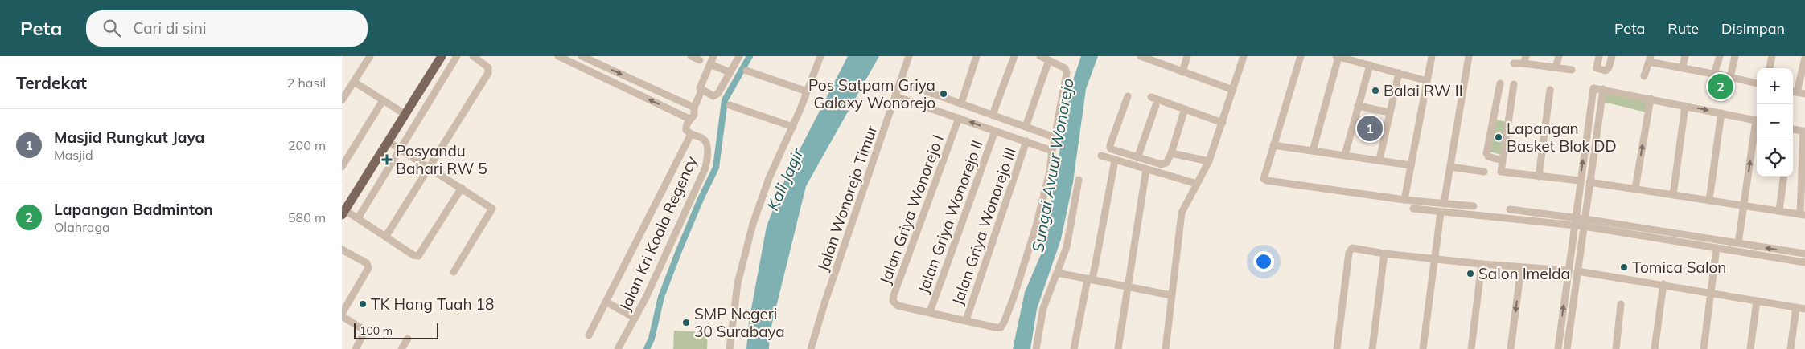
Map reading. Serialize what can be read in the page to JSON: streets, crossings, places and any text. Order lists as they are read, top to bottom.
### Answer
{
  "streets": {
    "street": [
      "Jalan Wonorejo Timur",
      "Jalan Griya Wonorejo I",
      "Jalan Griya Wonorejo II",
      "Jalan Griya Wonorejo III",
      "Jalan Kri Koala Regency"
    ]
  },
  "crossings": [
    ["Jalan Griya Wonorejo I", "Jalan Griya Wonorejo II"],
    ["Jalan Griya Wonorejo I", "Jalan Griya Wonorejo III"]
  ],
  "water": ["Sungai Avuur Wonorejo", "Kali Jagir"],
  "places": {
    "other": [
      "Balai RW II",
      "Pos Satpam Griya Galaxy Wonorejo",
      "Lapangan Basket Blok DD",
      "Tomica Salon",
      "Salon Imelda",
      "TK Hang Tuah 18",
      "SMP Negeri 30 Surabaya"
    ],
    "health": ["Posyandu Bahari RW 5"]
  },
  "scale_bar": "100 m",
  "page": {
    "header": "Peta",
    "search": "Cari di sini",
    "nav": ["Peta", "Rute", "Disimpan"],
    "heading": ["Terdekat", "2 hasil"],
    "map_buttons": ["+", "−"],
    "pins": ["2", "1"],
    "list": [
      {
        "mark": "1",
        "name": "Masjid Rungkut Jaya",
        "note": "Masjid",
        "value": "200 m"
      },
      {
        "mark": "2",
        "name": "Lapangan Badminton",
        "note": "Olahraga",
        "value": "580 m"
      }
    ],
    "scale": "100 m"
  }
}
